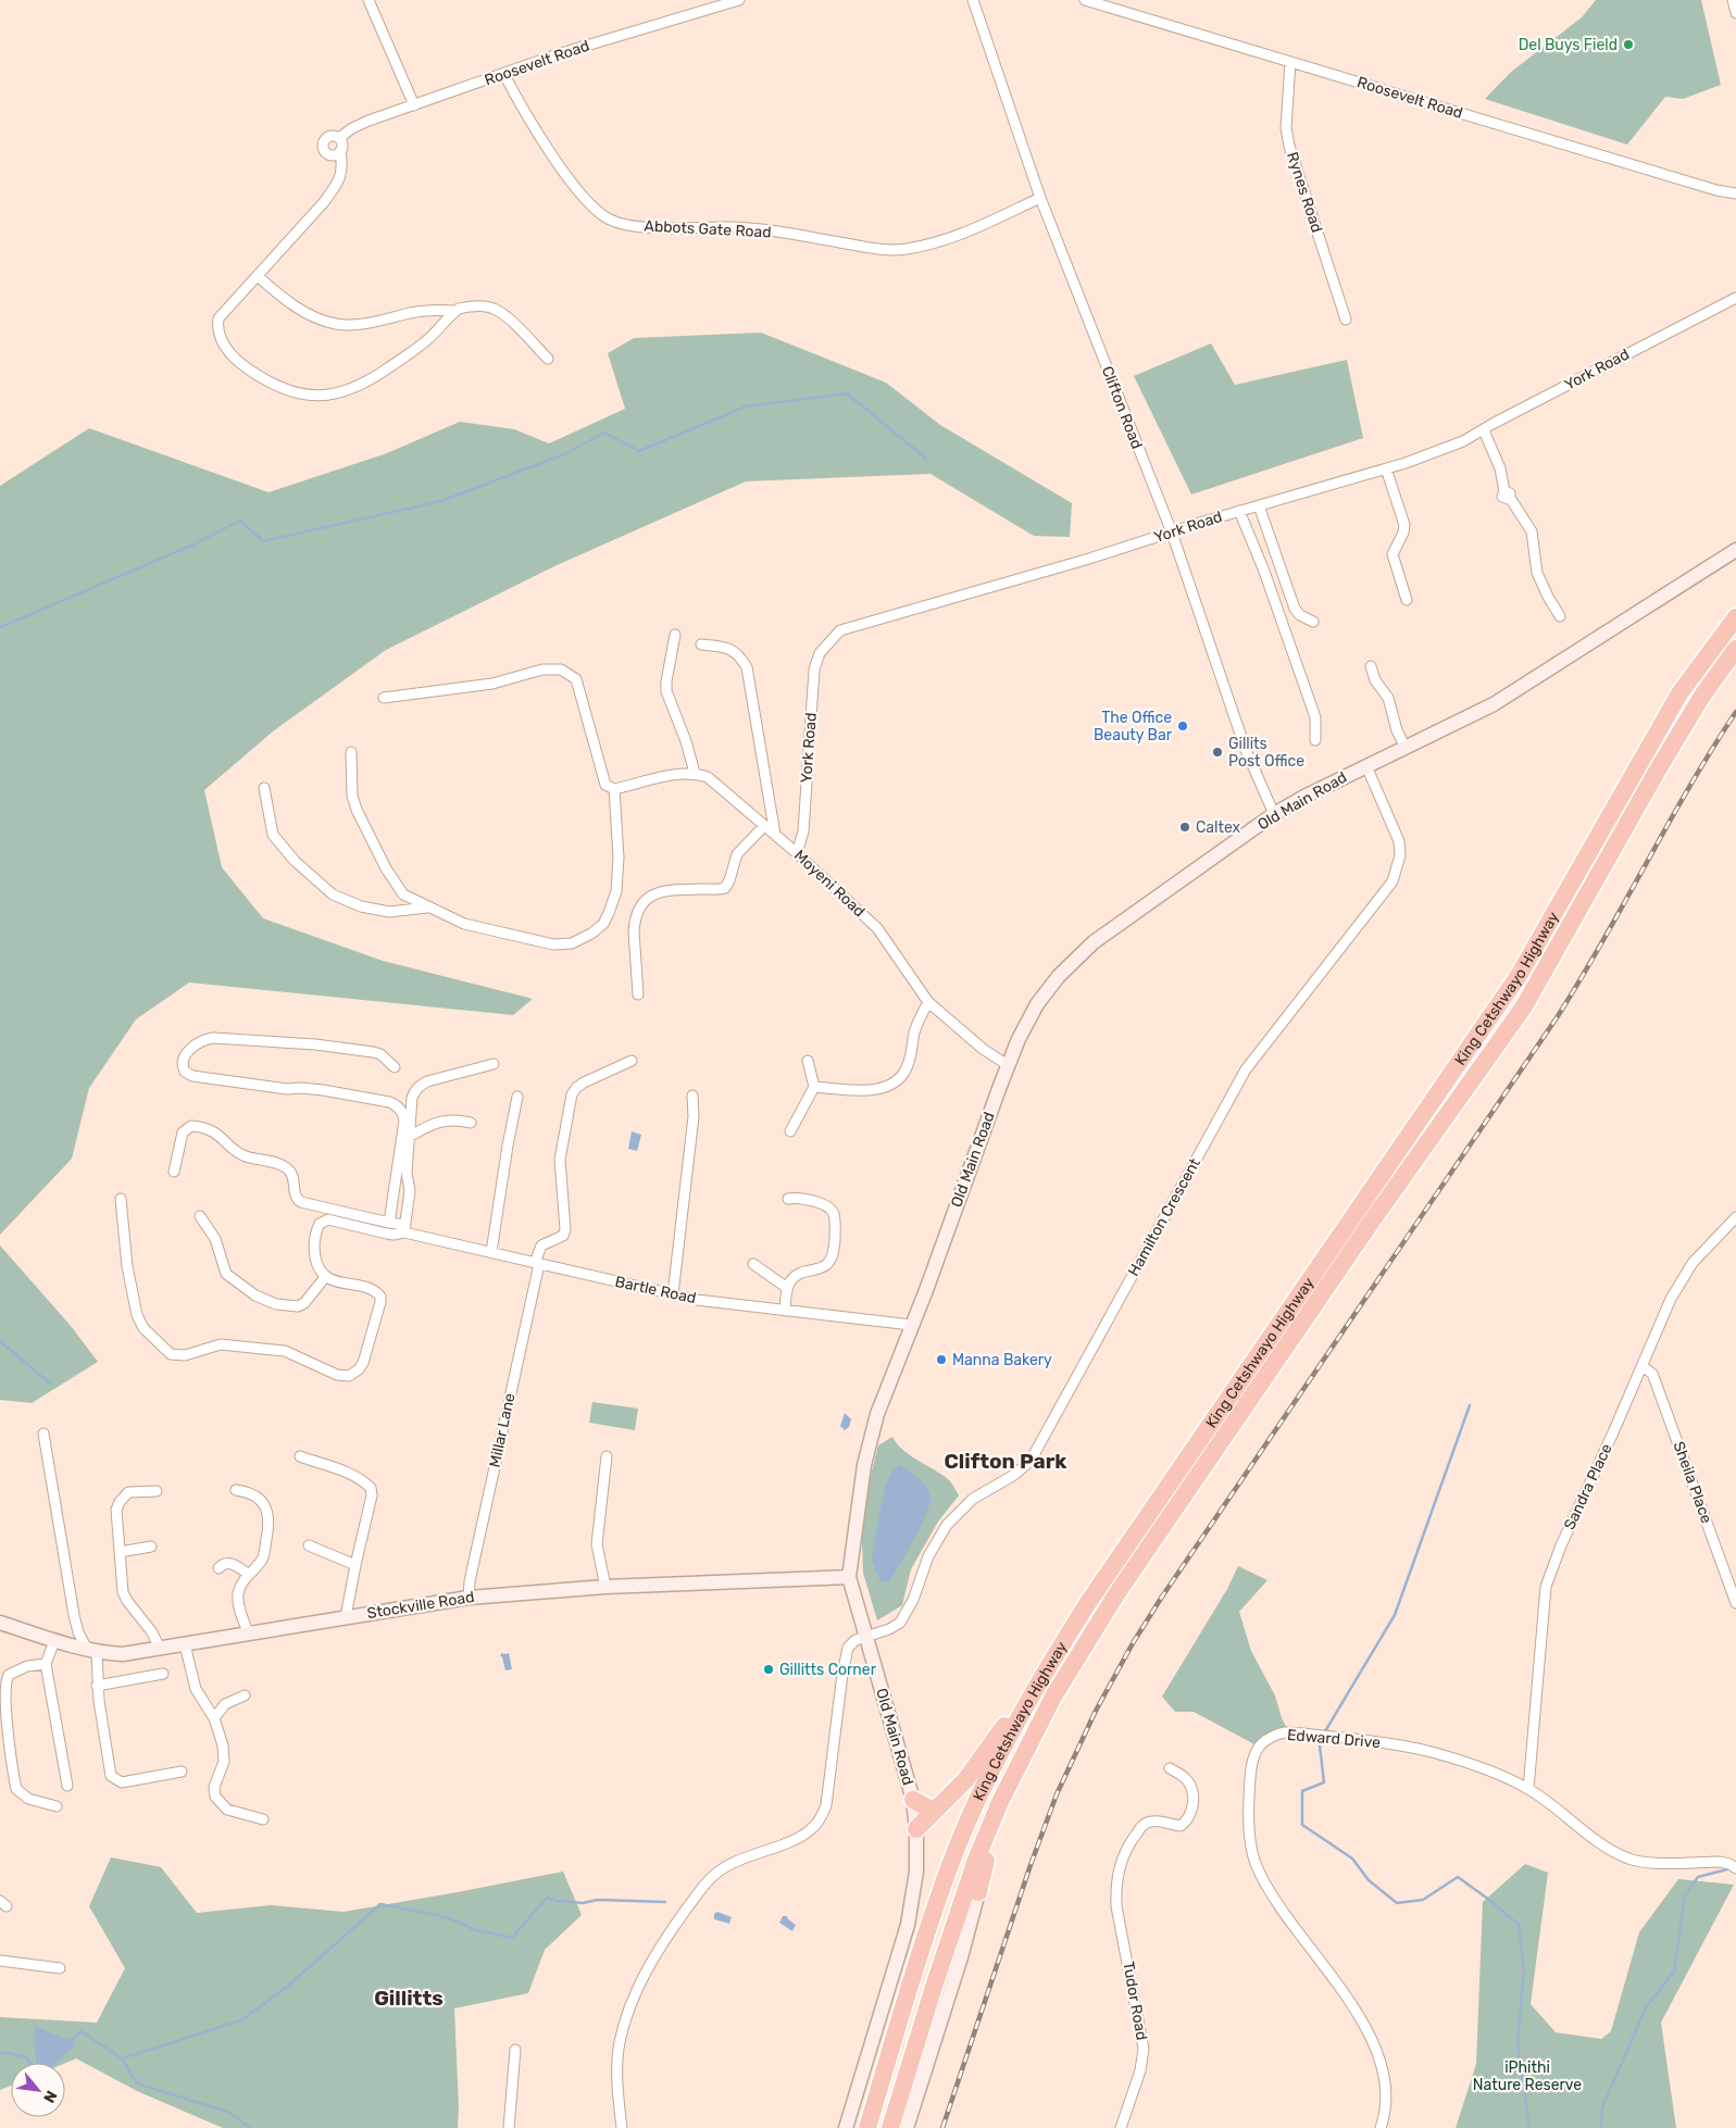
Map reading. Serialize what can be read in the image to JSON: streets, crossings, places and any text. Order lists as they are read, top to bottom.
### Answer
{
  "streets": {
    "highway": ["King Cetshwayo Highway"],
    "street": [
      "Roosevelt Road",
      "Rynes Road",
      "Abbots Gate Road",
      "York Road",
      "Clifton Road",
      "Old Main Road",
      "Moyeni Road",
      "Hamilton Crescent",
      "Bartle Road",
      "Millar Lane",
      "Sheila Place",
      "Sandra Place",
      "Stockville Road",
      "Edward Drive",
      "Tudor Road"
    ]
  },
  "crossings": [
    ["Roosevelt Road", "Rynes Road"],
    ["Roosevelt Road", "Abbots Gate Road"],
    ["Abbots Gate Road", "Clifton Road"],
    ["York Road", "Clifton Road"],
    ["York Road", "Moyeni Road"],
    ["Clifton Road", "Old Main Road"],
    ["Old Main Road", "Moyeni Road"],
    ["Old Main Road", "Hamilton Crescent"],
    ["Old Main Road", "Bartle Road"],
    ["Old Main Road", "Stockville Road"],
    ["Bartle Road", "Millar Lane"],
    ["Millar Lane", "Stockville Road"],
    ["Sheila Place", "Sandra Place"],
    ["Sandra Place", "Edward Drive"]
  ],
  "districts": ["Clifton Park", "Gillitts"],
  "parks": ["iPhithi Nature Reserve"],
  "places": [
    "Del Buys Field",
    "The Office Beauty Bar",
    "Gillits Post Office",
    "Caltex",
    "Manna Bakery",
    "Gillitts Corner"
  ],
  "north": "bottom right"
}
